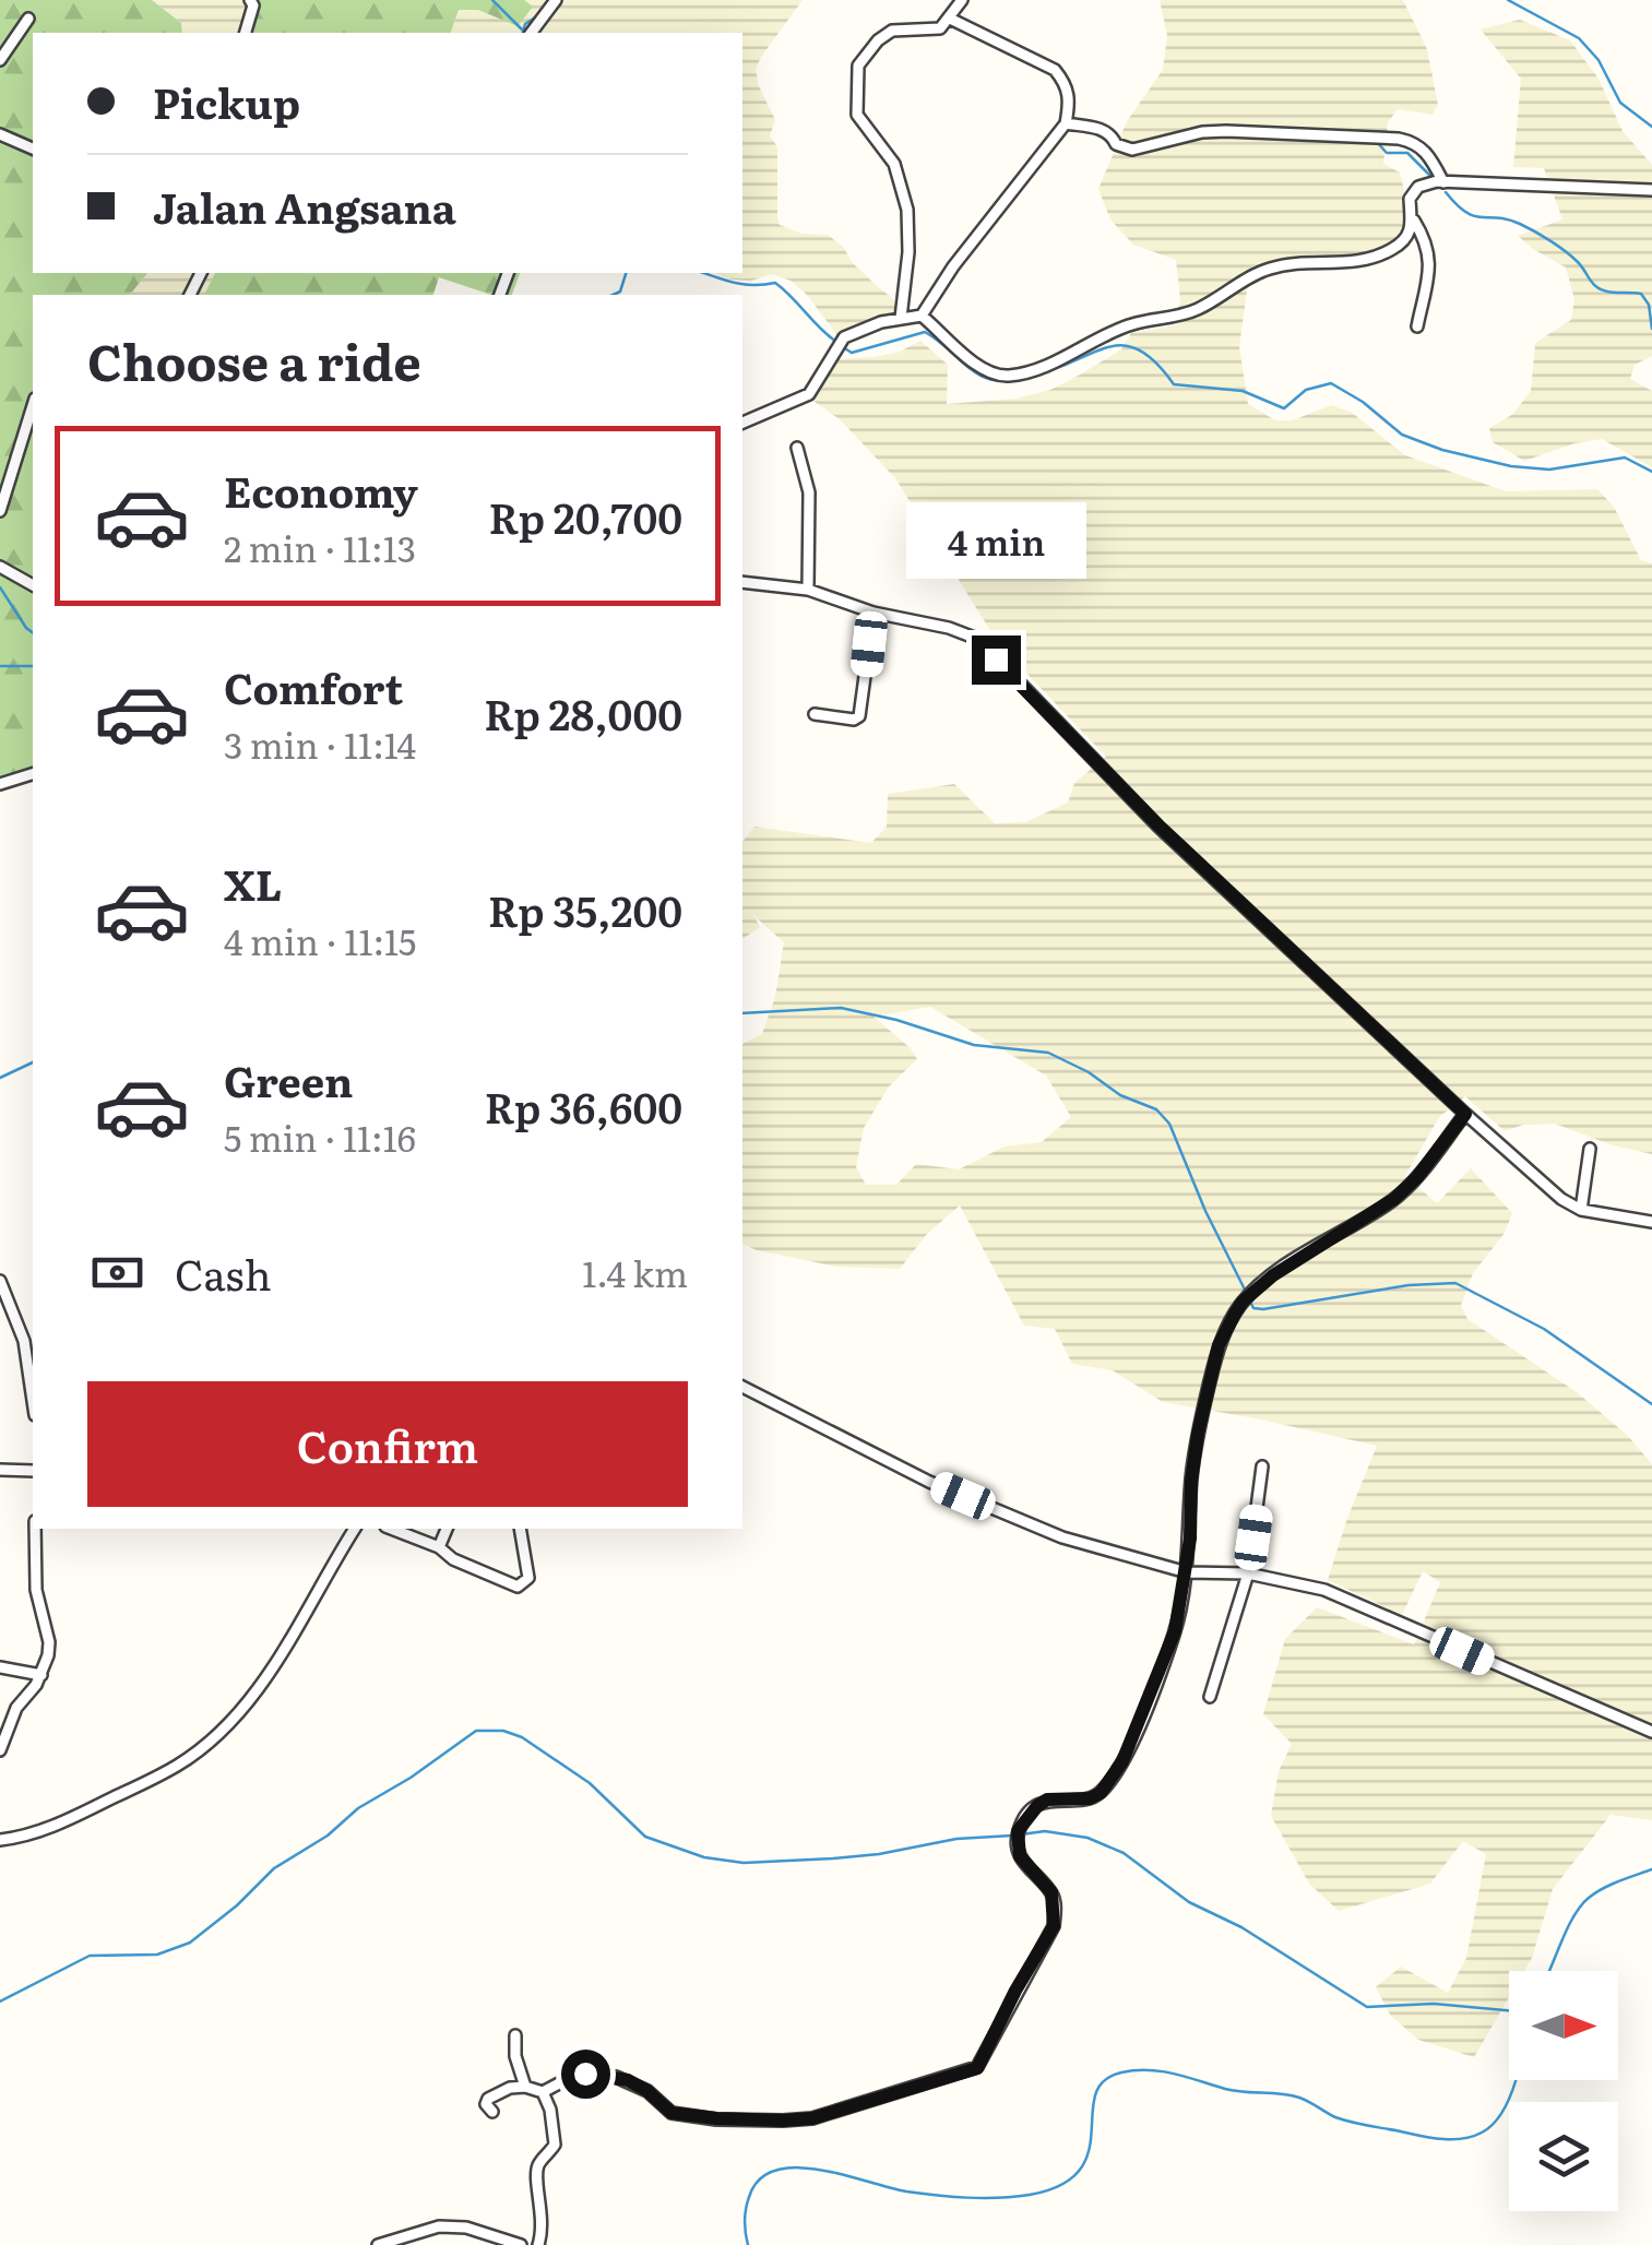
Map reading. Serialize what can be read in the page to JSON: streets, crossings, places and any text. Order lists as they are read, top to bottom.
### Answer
{
  "north": "right",
  "page": {
    "banner": ["Pickup", "Jalan Angsana"],
    "heading": "Choose a ride",
    "list": [
      {
        "name": "Economy",
        "note": "2 min · 11:13",
        "value": "Rp 20,700"
      },
      {
        "name": "Comfort",
        "note": "3 min · 11:14",
        "value": "Rp 28,000"
      },
      {
        "name": "XL",
        "note": "4 min · 11:15",
        "value": "Rp 35,200"
      },
      {
        "name": "Green",
        "note": "5 min · 11:16",
        "value": "Rp 36,600"
      }
    ],
    "bubble": "4 min",
    "pay": ["Cash", "1.4 km"],
    "buttons": "Confirm"
  }
}
